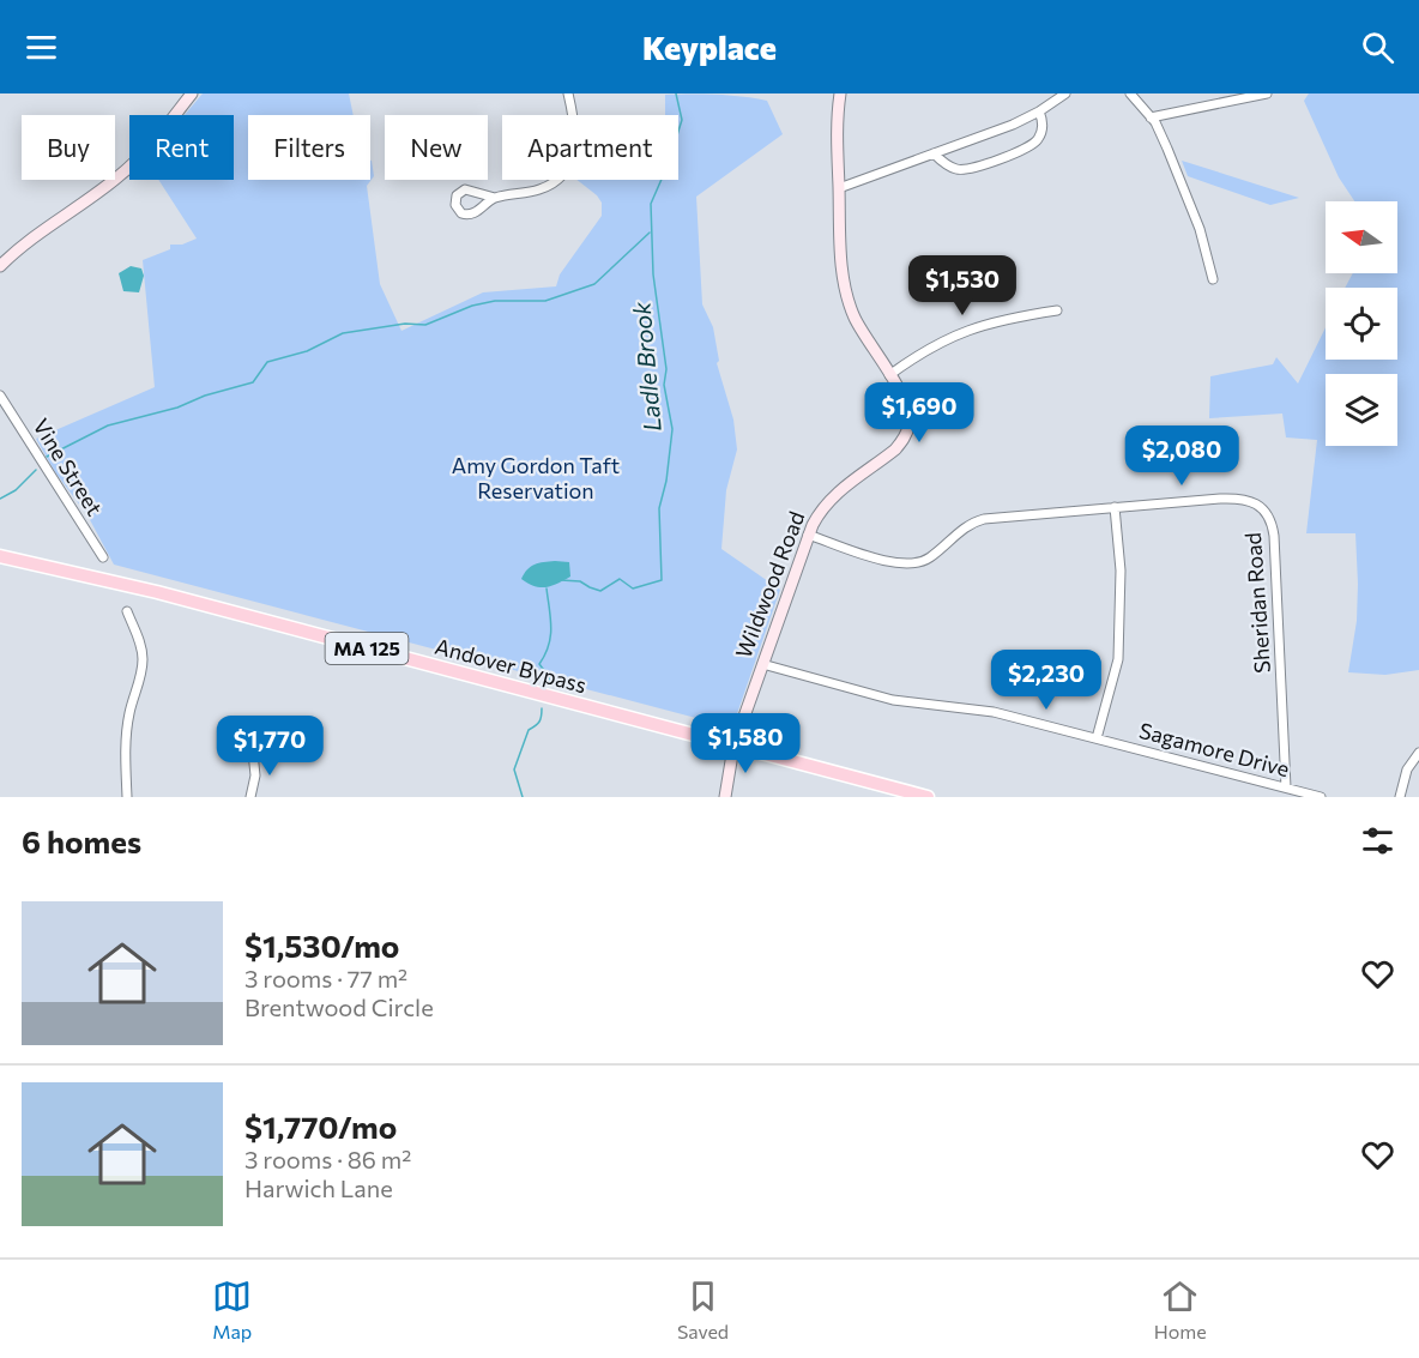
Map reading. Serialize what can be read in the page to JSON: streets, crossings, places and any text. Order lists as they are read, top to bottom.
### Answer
{
  "streets": {
    "main road": ["MA 125", "Andover Bypass"],
    "street": [
      "Vine Street",
      "Wildwood Road",
      "Sheridan Road",
      "Sagamore Drive"
    ]
  },
  "crossings": [
    ["Wildwood Road", "Sheridan Road"],
    ["Wildwood Road", "Andover Bypass"],
    ["Wildwood Road", "Sagamore Drive"],
    ["Sheridan Road", "Sagamore Drive"]
  ],
  "water": ["Ladle Brook"],
  "parks": ["Amy Gordon Taft Reservation"],
  "north": "left",
  "page": {
    "header": "Keyplace",
    "chip": [
      "Buy",
      "Rent",
      "Filters",
      "New",
      "Apartment"
    ],
    "price": [
      "$1,530",
      "$1,690",
      "$2,080",
      "$2,230",
      "$1,580",
      "$1,770"
    ],
    "heading": "6 homes",
    "list": [
      {
        "name": "$1,530/mo",
        "note": "3 rooms · 77 m² · Brentwood Circle"
      },
      {
        "name": "$1,770/mo",
        "note": "3 rooms · 86 m² · Harwich Lane"
      }
    ],
    "tabs": ["Map", "Saved", "Home"]
  }
}
